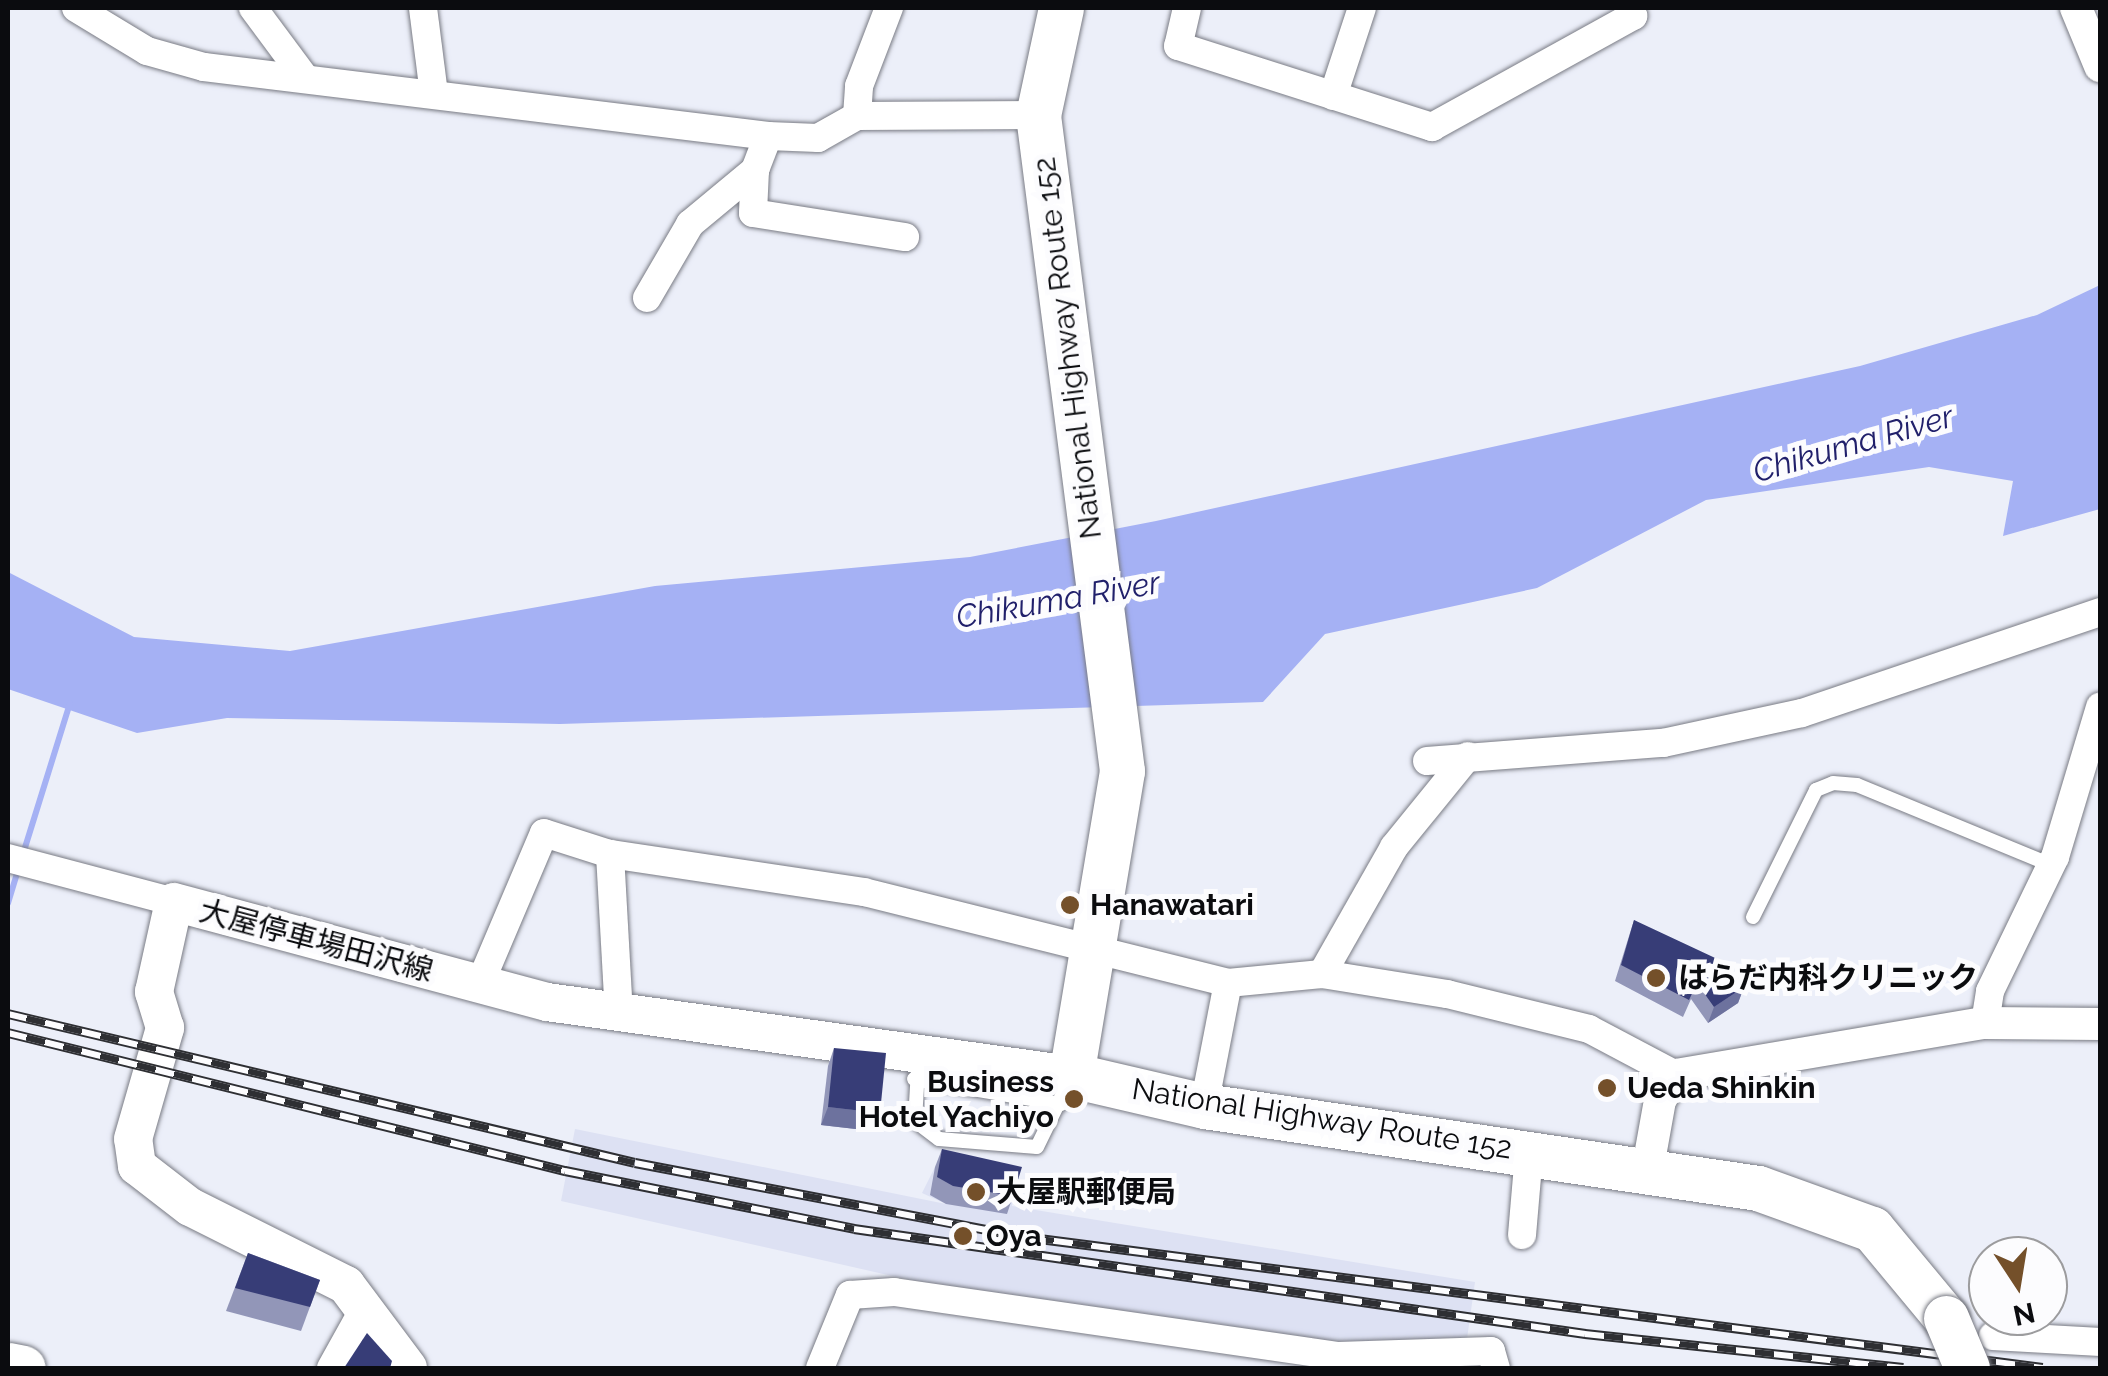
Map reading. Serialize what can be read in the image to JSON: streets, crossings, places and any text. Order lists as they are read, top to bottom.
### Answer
{
  "streets": {
    "highway": ["National Highway Route 152"],
    "main road": ["大屋停車場田沢線"]
  },
  "crossings": [
    ["National Highway Route 152", "大屋停車場田沢線"]
  ],
  "water": ["Chikuma River"],
  "places": [
    "Hanawatari",
    "はらだ内科クリニック",
    "Ueda Shinkin",
    "Business Hotel Yachiyo",
    "大屋駅郵便局",
    "Oya"
  ],
  "north": "bottom"
}
